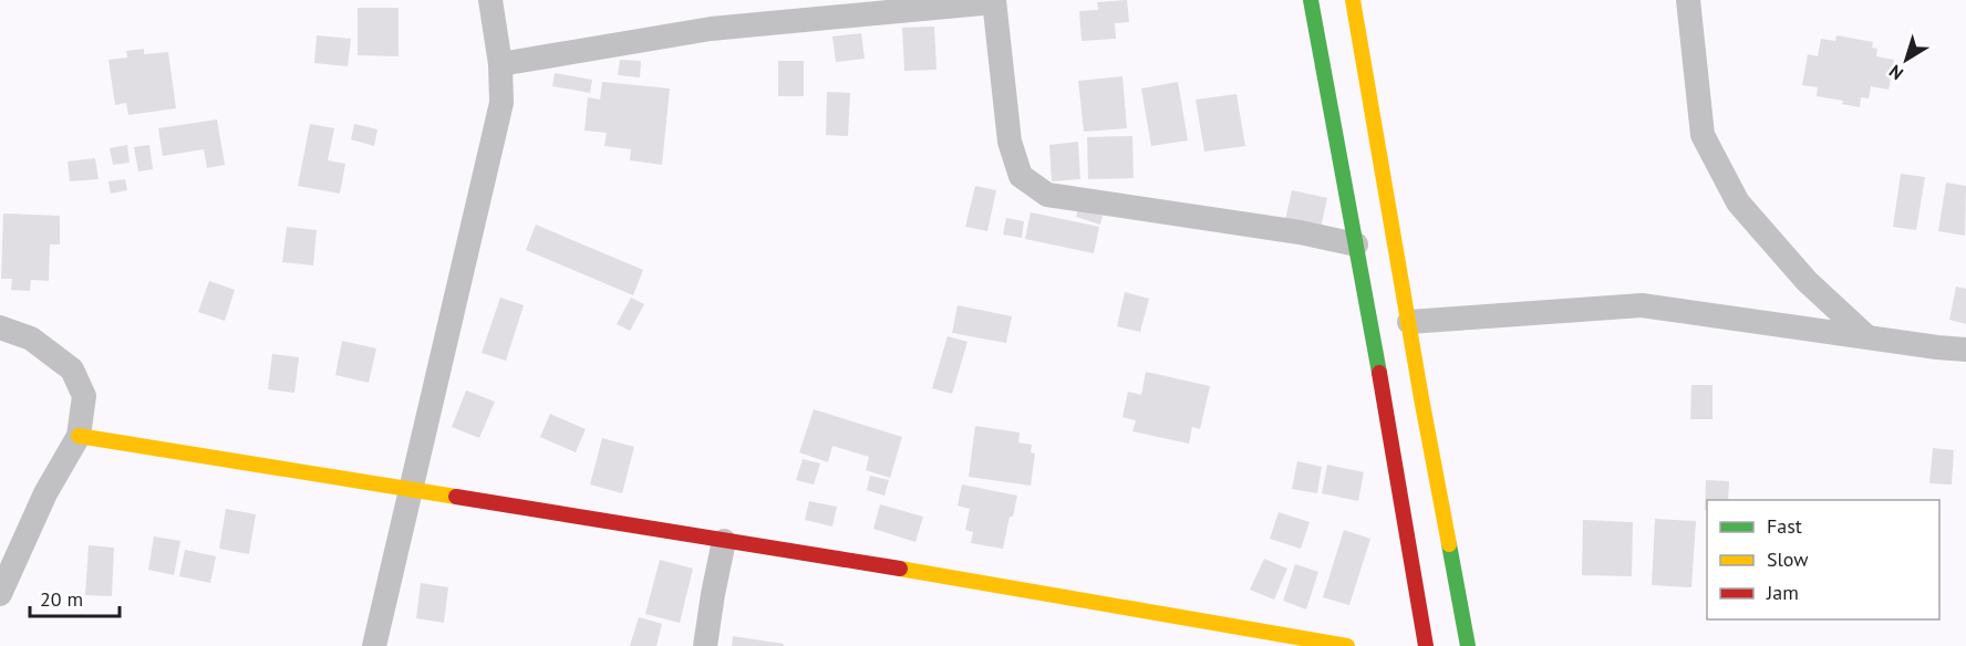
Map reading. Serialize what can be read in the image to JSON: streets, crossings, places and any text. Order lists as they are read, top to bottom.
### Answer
{
  "legend": ["Fast", "Slow", "Jam"],
  "scale_bar": "20 m",
  "north": "bottom left"
}
